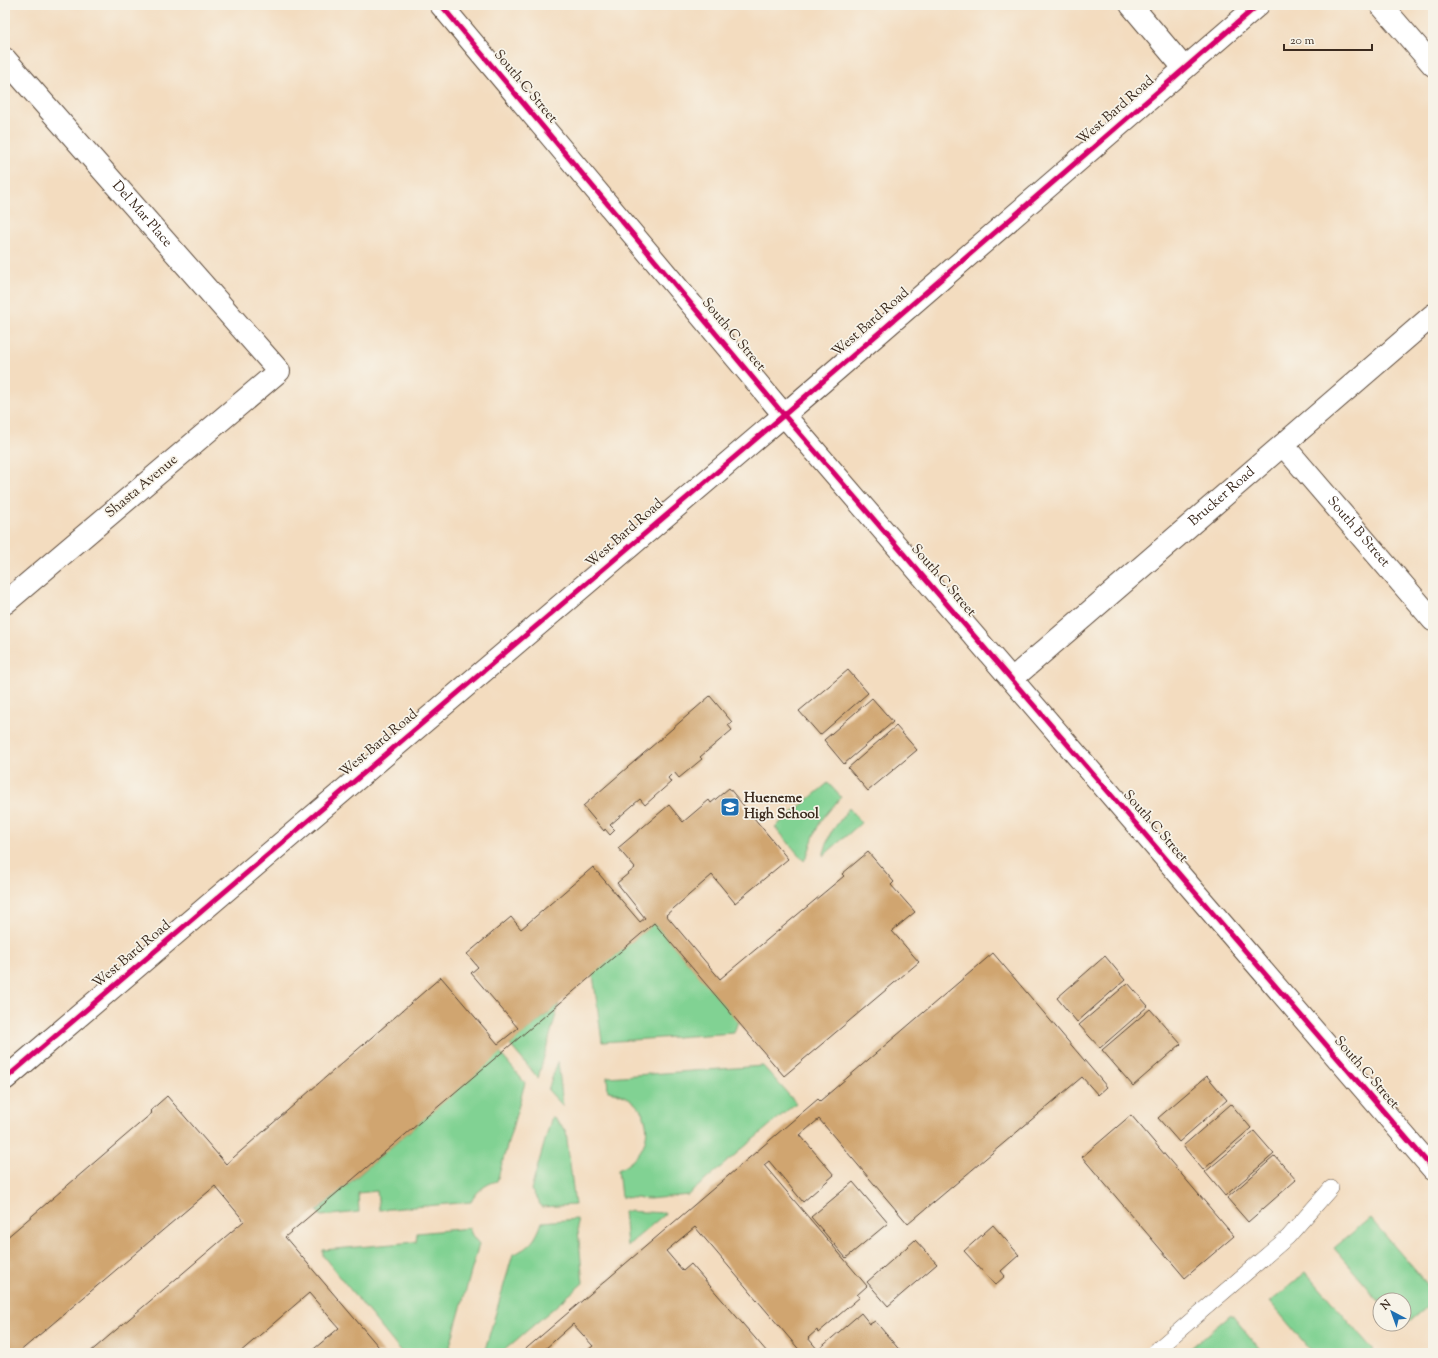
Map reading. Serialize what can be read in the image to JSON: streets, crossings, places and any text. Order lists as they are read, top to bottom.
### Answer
{
  "streets": {
    "street": [
      "South C Street",
      "West Bard Road",
      "Del Mar Place",
      "Shasta Avenue",
      "Brucker Road",
      "South B Street"
    ]
  },
  "crossings": [
    ["South C Street", "West Bard Road"],
    ["South C Street", "Brucker Road"],
    ["Del Mar Place", "Shasta Avenue"],
    ["Brucker Road", "South B Street"]
  ],
  "places": {
    "school or university": ["Hueneme High School"]
  },
  "scale_bar": "20 m",
  "north": "top left"
}
